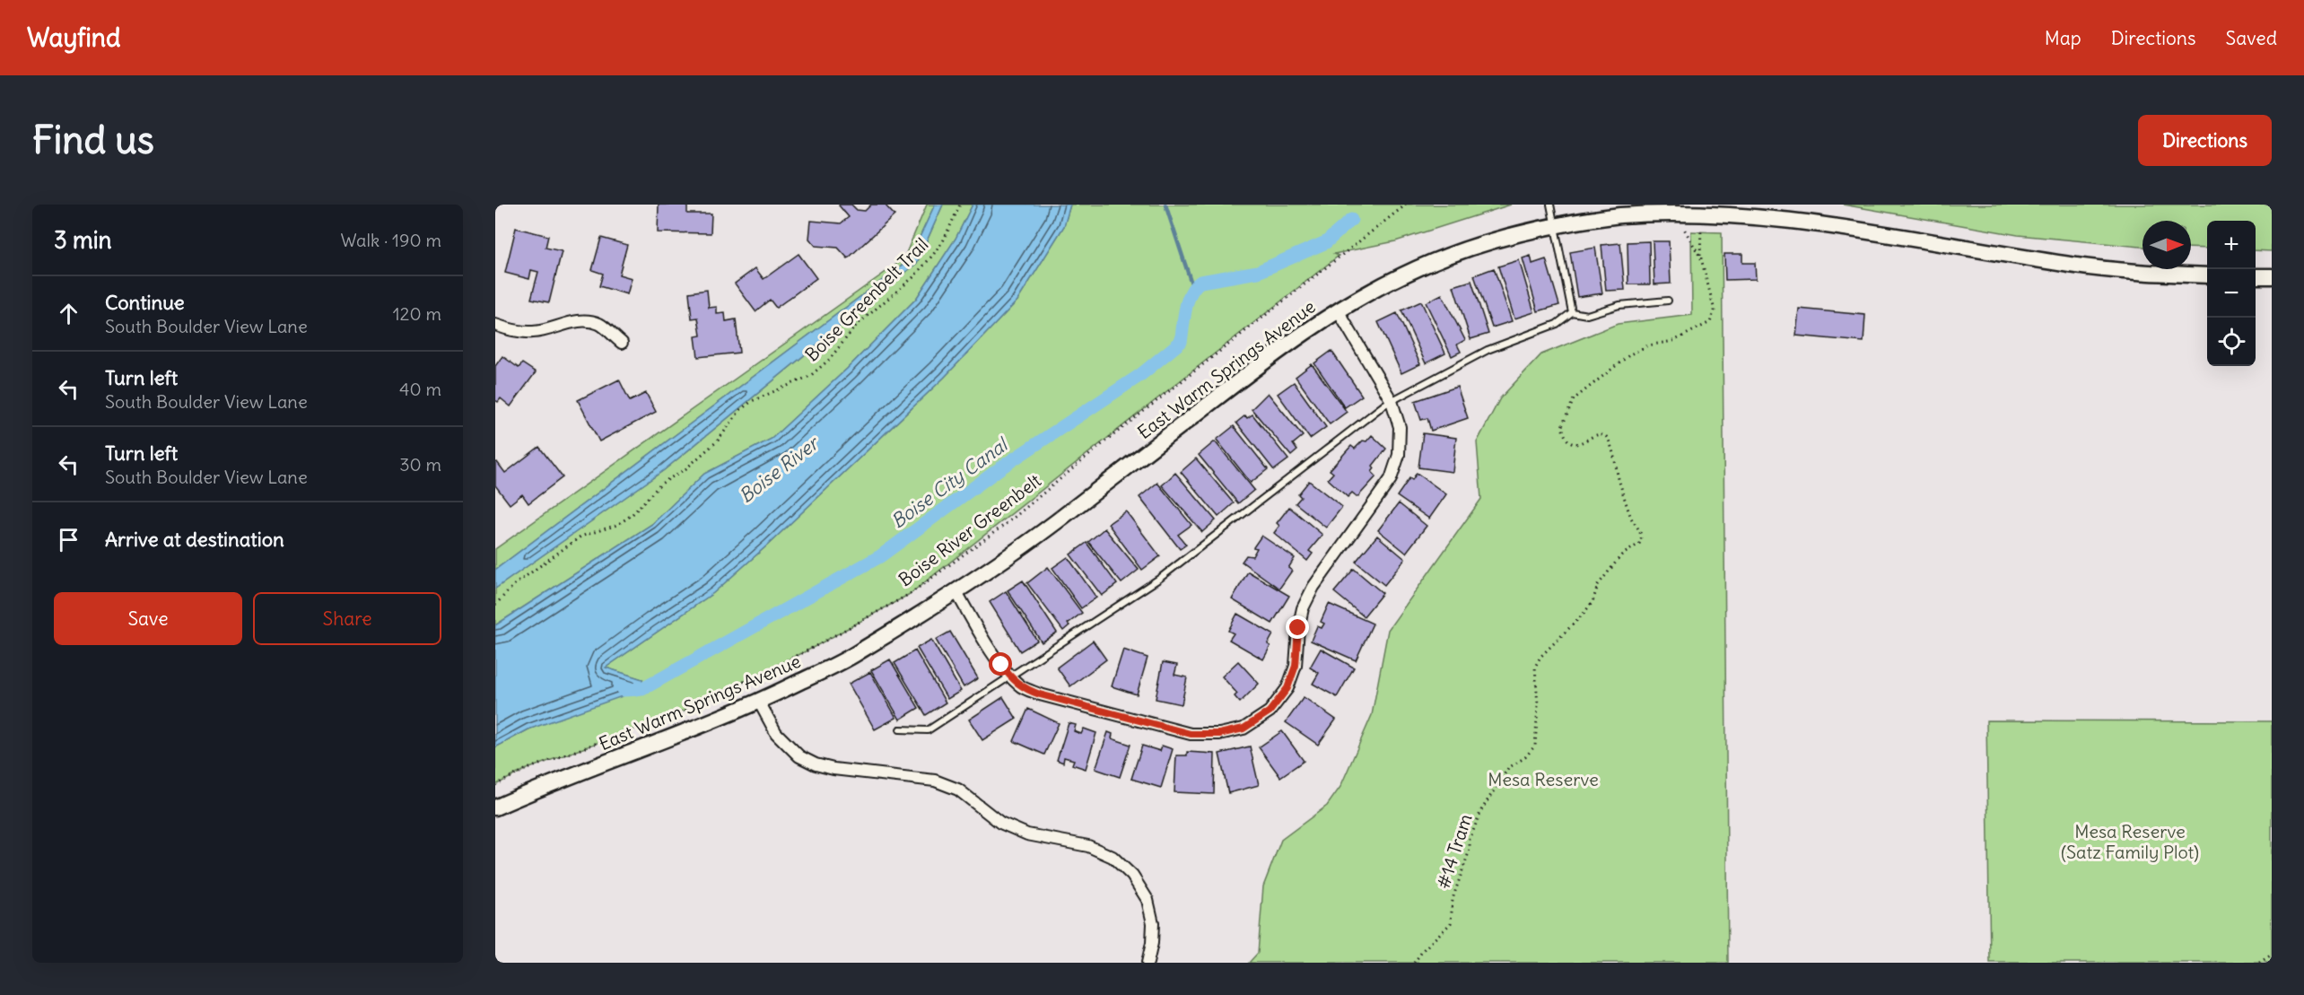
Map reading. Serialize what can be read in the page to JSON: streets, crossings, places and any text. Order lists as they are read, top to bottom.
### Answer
{
  "streets": {
    "street": ["East Warm Springs Avenue"],
    "path": ["Boise Greenbelt Trail", "Boise River Greenbelt", "#14 Tram"]
  },
  "crossings": [
    ["East Warm Springs Avenue", "#14 Tram"]
  ],
  "water": ["Boise River", "Boise City Canal"],
  "parks": ["Mesa Reserve", "Mesa Reserve (Satz Family Plot)"],
  "north": "right",
  "page": {
    "header": "Wayfind",
    "nav": ["Map", "Directions", "Saved"],
    "buttons": [
      "Directions",
      ["Save", "Share"]
    ],
    "title": "Find us",
    "heading": ["3 min", "Walk · 190 m"],
    "map_buttons": ["+", "−"],
    "list": [
      ["Continue", "South Boulder View Lane", "120 m"],
      ["Turn left", "South Boulder View Lane", "40 m"],
      ["Turn left", "South Boulder View Lane", "30 m"],
      "Arrive at destination"
    ]
  }
}
